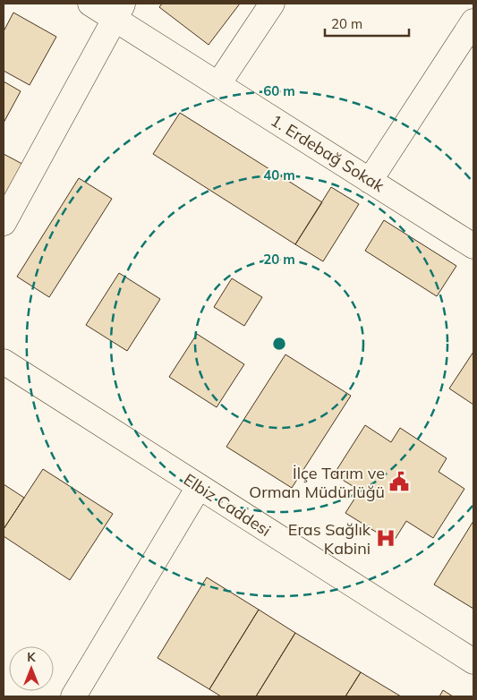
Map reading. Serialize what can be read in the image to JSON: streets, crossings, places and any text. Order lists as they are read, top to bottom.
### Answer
{
  "streets": {
    "street": ["1. Erdebağ Sokak", "Elbiz Caddesi"]
  },
  "places": {
    "public building": ["İlçe Tarım ve Orman Müdürlüğü"],
    "hospital": ["Eras Sağlık Kabini"]
  },
  "scale_bar": "20 m",
  "north": "top",
  "rings": ["60 m", "40 m", "20 m"]
}
